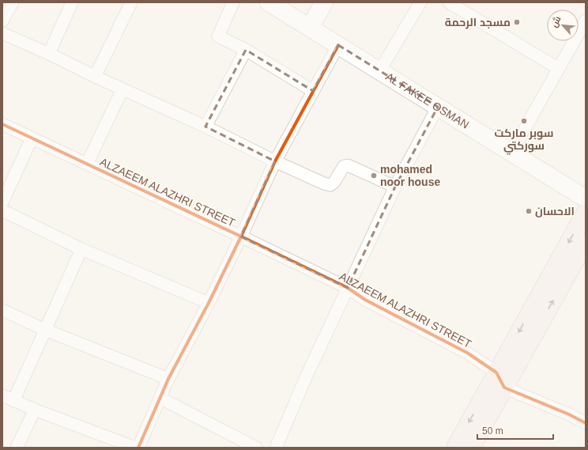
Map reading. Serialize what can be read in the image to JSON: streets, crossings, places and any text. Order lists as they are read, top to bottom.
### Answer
{
  "streets": {
    "street": ["AL FAKEE OSMAN", "ALZAEEM ALAZHRI STREET"]
  },
  "places": [
    "مسجد الرحمة",
    "سوبر ماركت سوركتي",
    "mohamed noor house",
    "الاحسان"
  ],
  "scale_bar": "50 m",
  "north": "top left"
}
